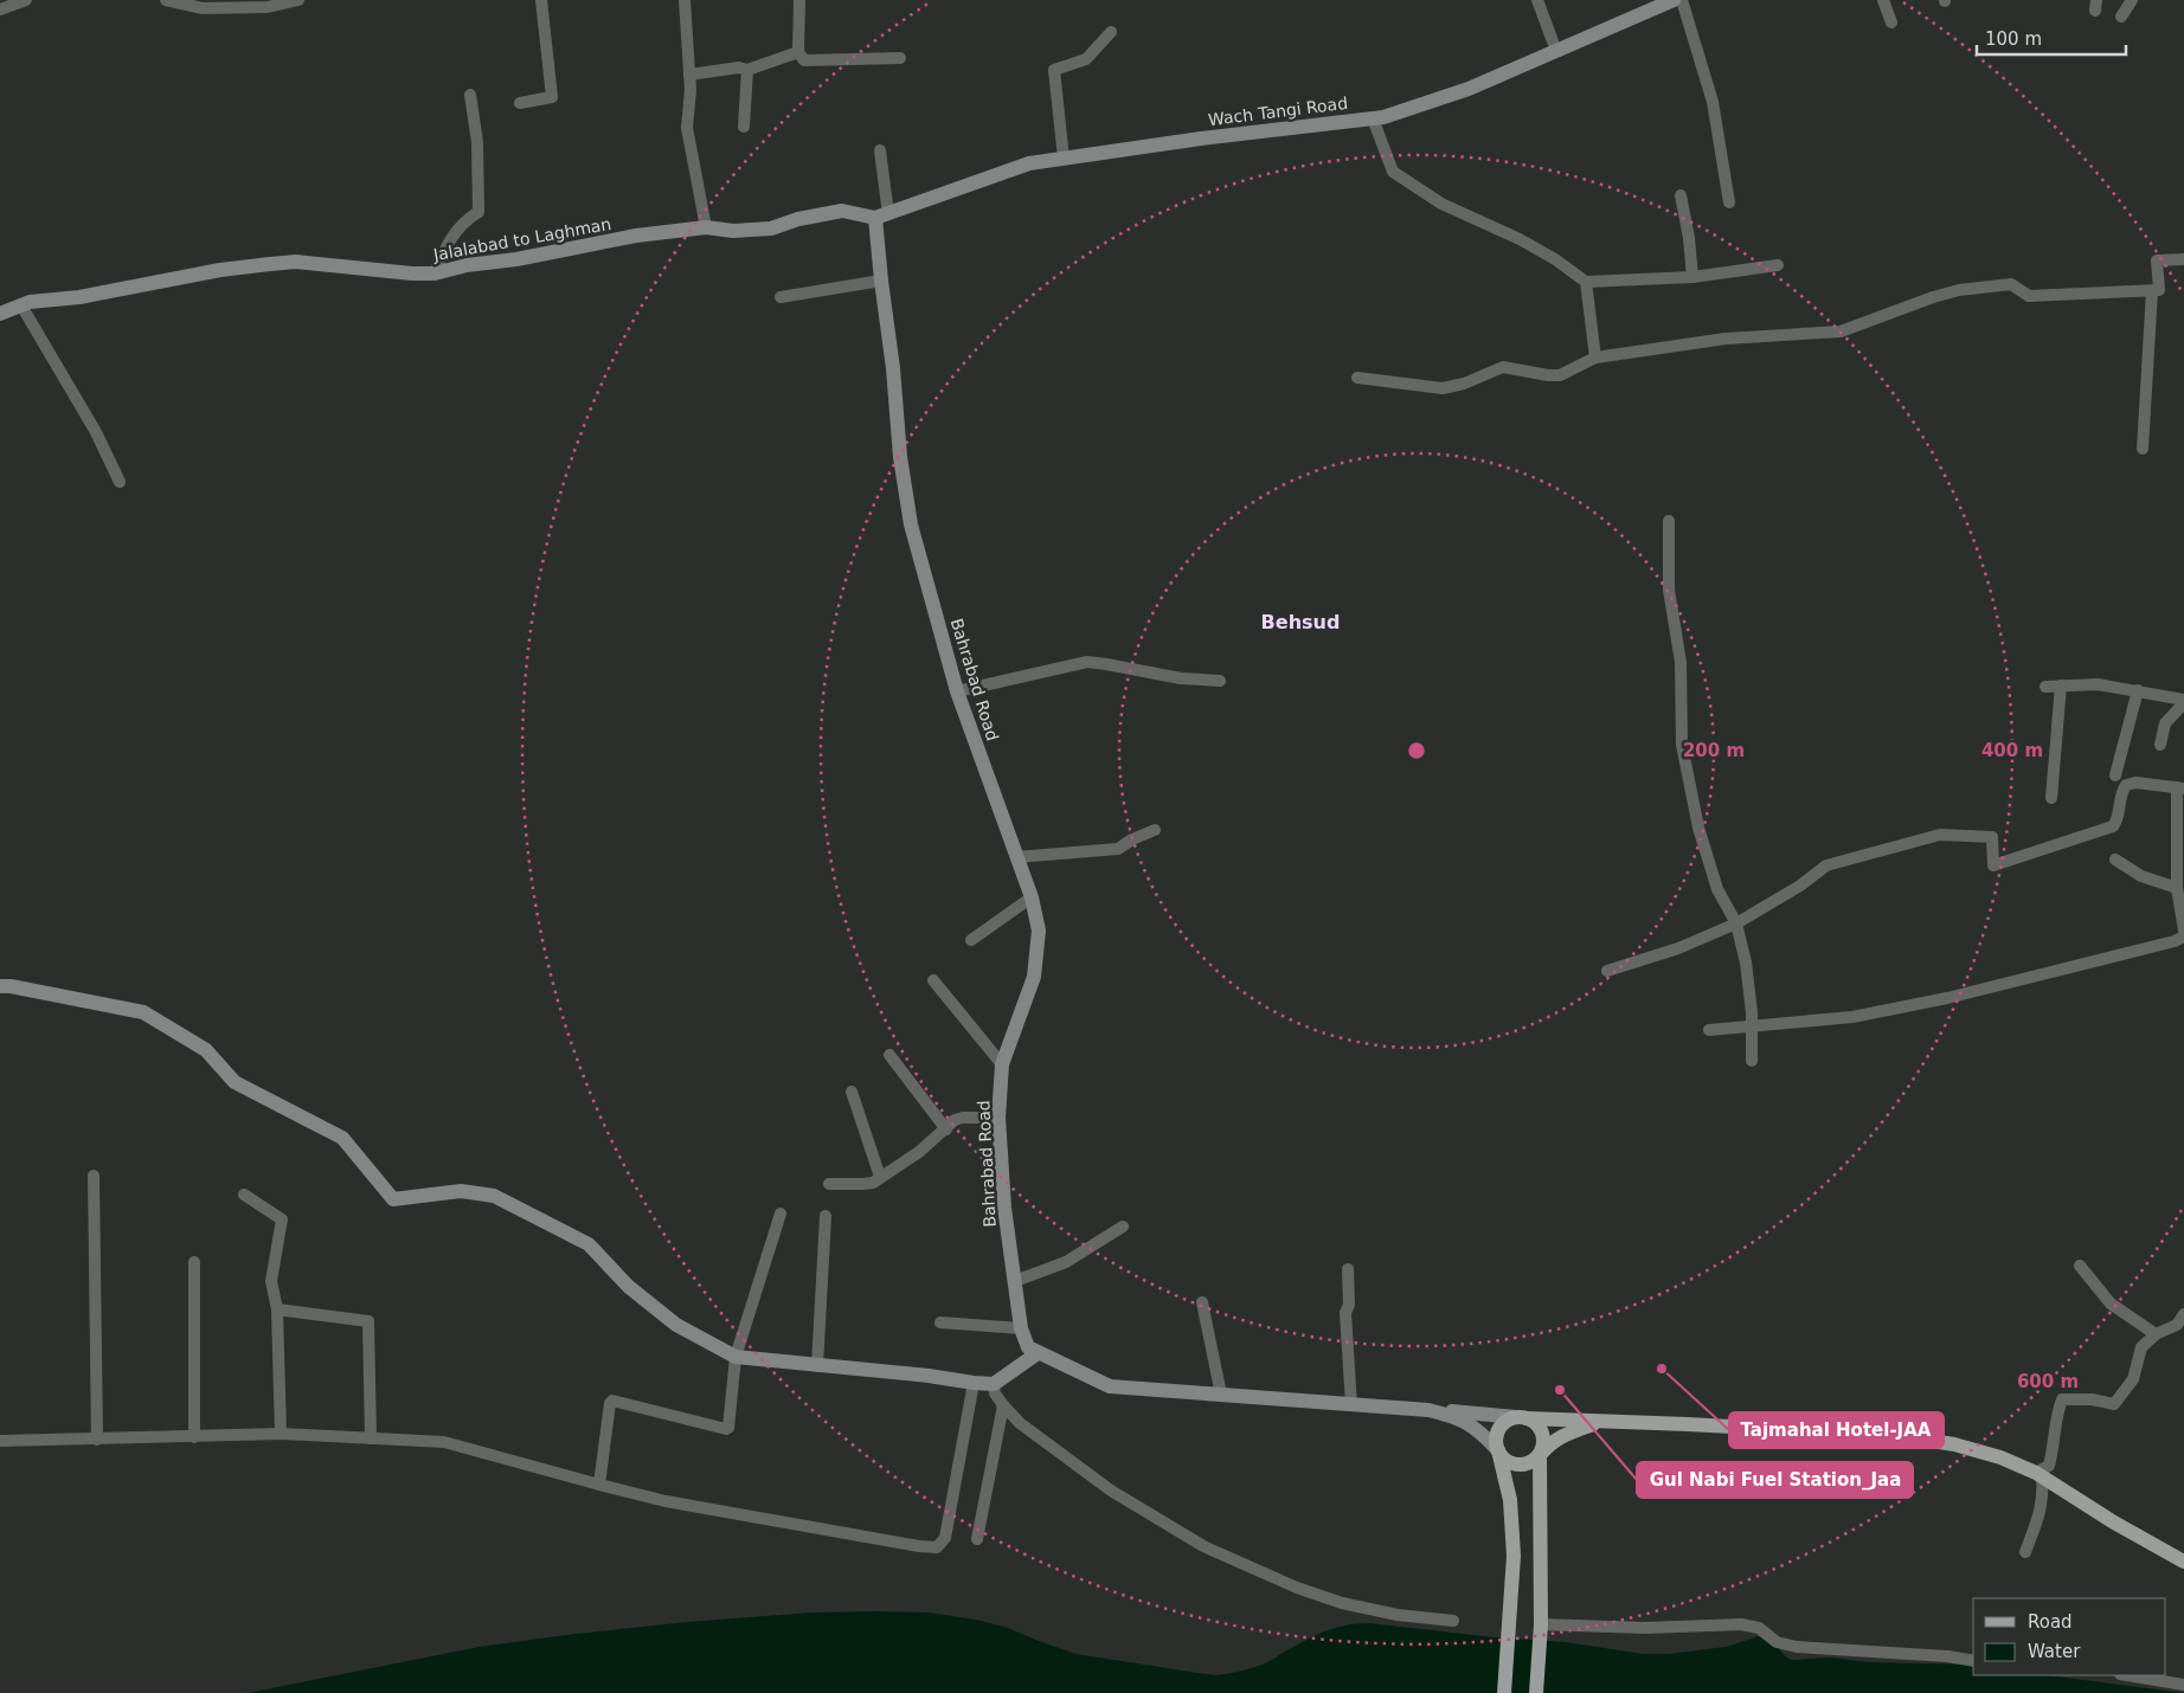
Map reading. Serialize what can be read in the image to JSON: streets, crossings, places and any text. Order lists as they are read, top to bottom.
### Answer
{
  "streets": {
    "main road": ["Wach Tangi Road", "Jalalabad to Laghman", "Bahrabad Road"]
  },
  "crossings": [
    ["Wach Tangi Road", "Jalalabad to Laghman"],
    ["Wach Tangi Road", "Bahrabad Road"],
    ["Jalalabad to Laghman", "Bahrabad Road"]
  ],
  "districts": ["Behsud"],
  "places": ["Tajmahal Hotel-JAA", "Gul Nabi Fuel Station_Jaa"],
  "legend": ["Road", "Water"],
  "scale_bar": "100 m",
  "rings": ["200 m", "400 m", "600 m"]
}
